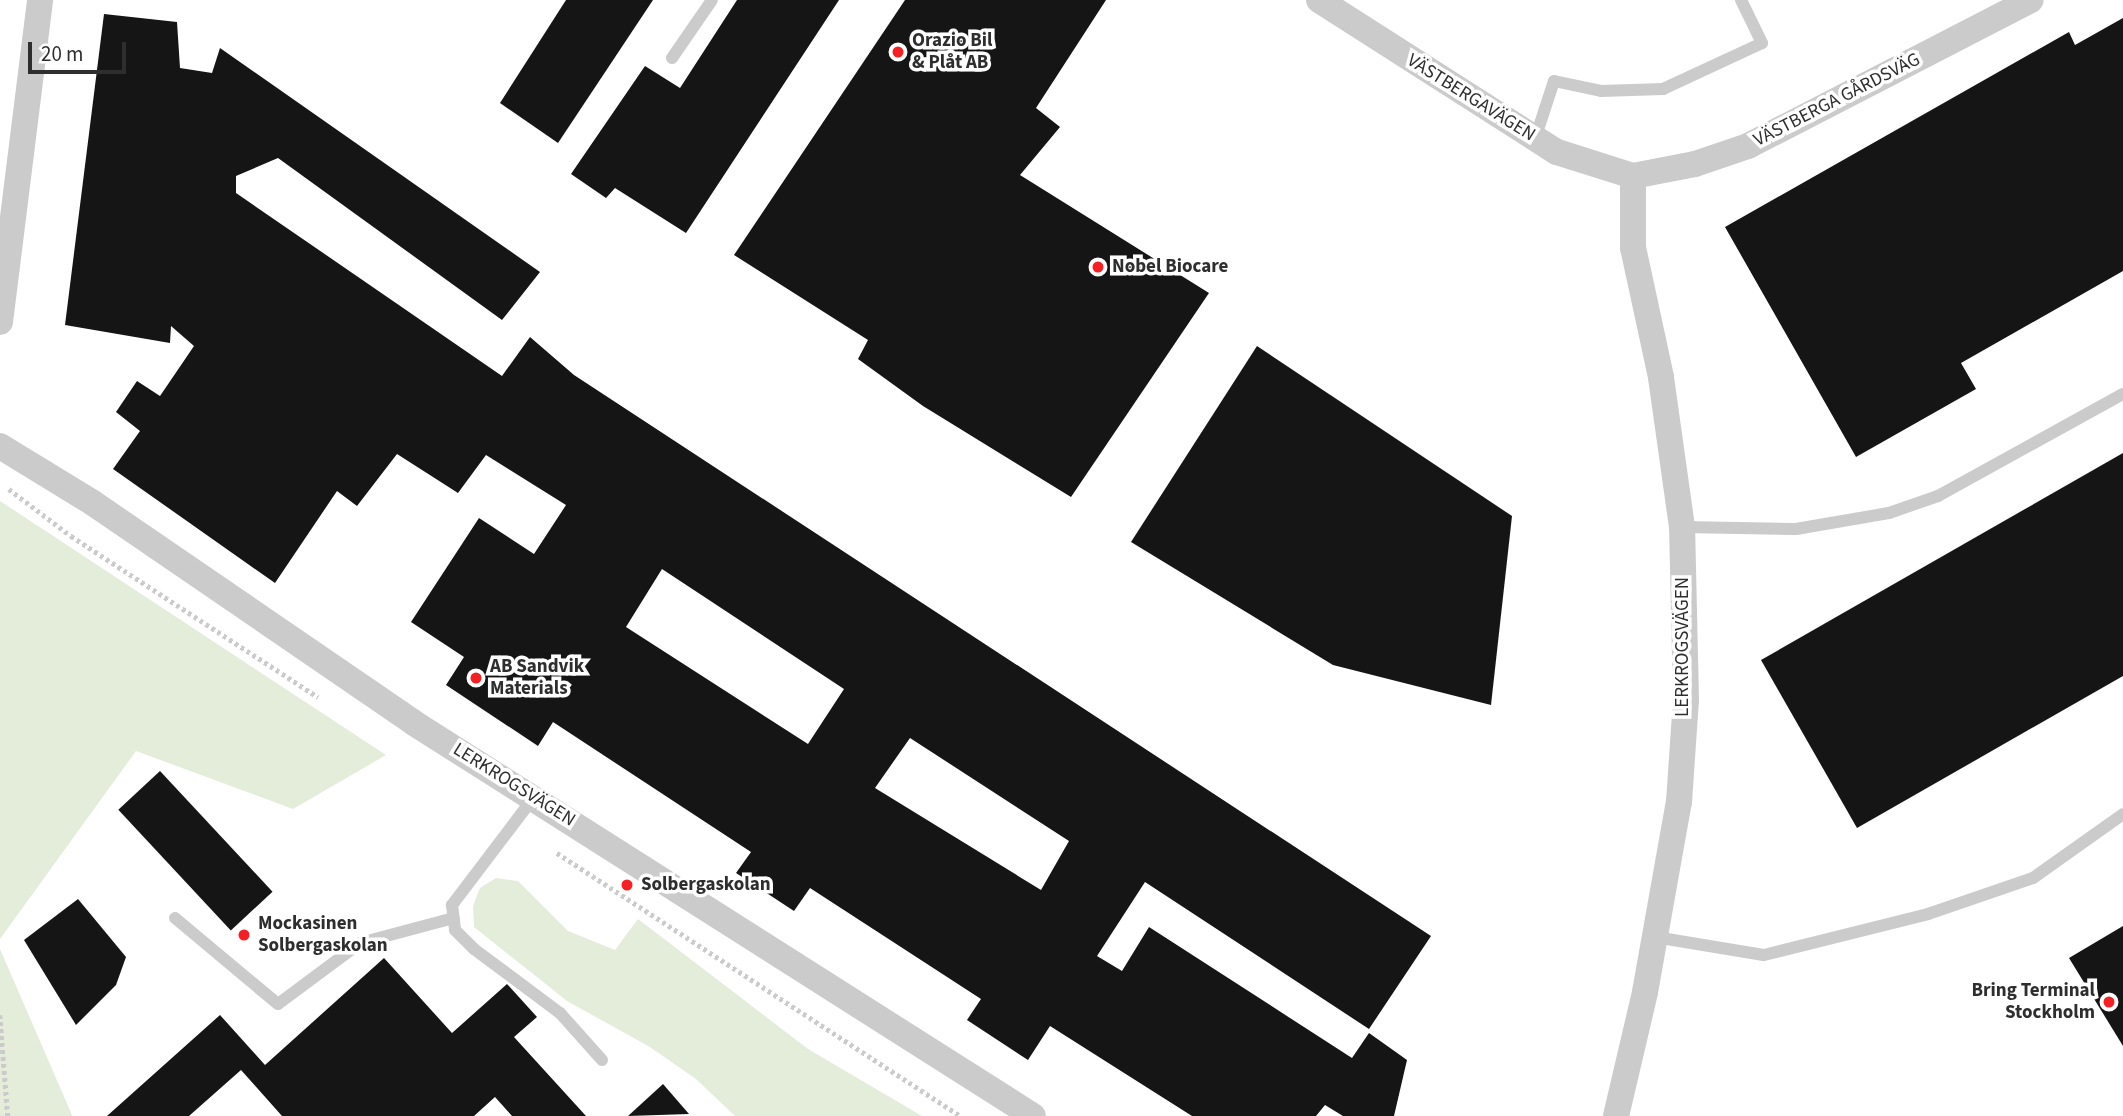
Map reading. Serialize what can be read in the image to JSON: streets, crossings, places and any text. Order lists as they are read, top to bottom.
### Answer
{
  "streets": {
    "street": ["VÄSTBERGAVÄGEN", "VÄSTBERGA GÅRDSVÄG", "LERKROGSVÄGEN"]
  },
  "crossings": [
    ["VÄSTBERGAVÄGEN", "VÄSTBERGA GÅRDSVÄG"],
    ["VÄSTBERGAVÄGEN", "LERKROGSVÄGEN"],
    ["VÄSTBERGA GÅRDSVÄG", "LERKROGSVÄGEN"]
  ],
  "places": [
    "Orazio Bil & Plåt AB",
    "Nobel Biocare",
    "AB Sandvik Materials",
    "Solbergaskolan",
    "Mockasinen Solbergaskolan",
    "Bring Terminal Stockholm"
  ],
  "scale_bar": "20 m"
}
